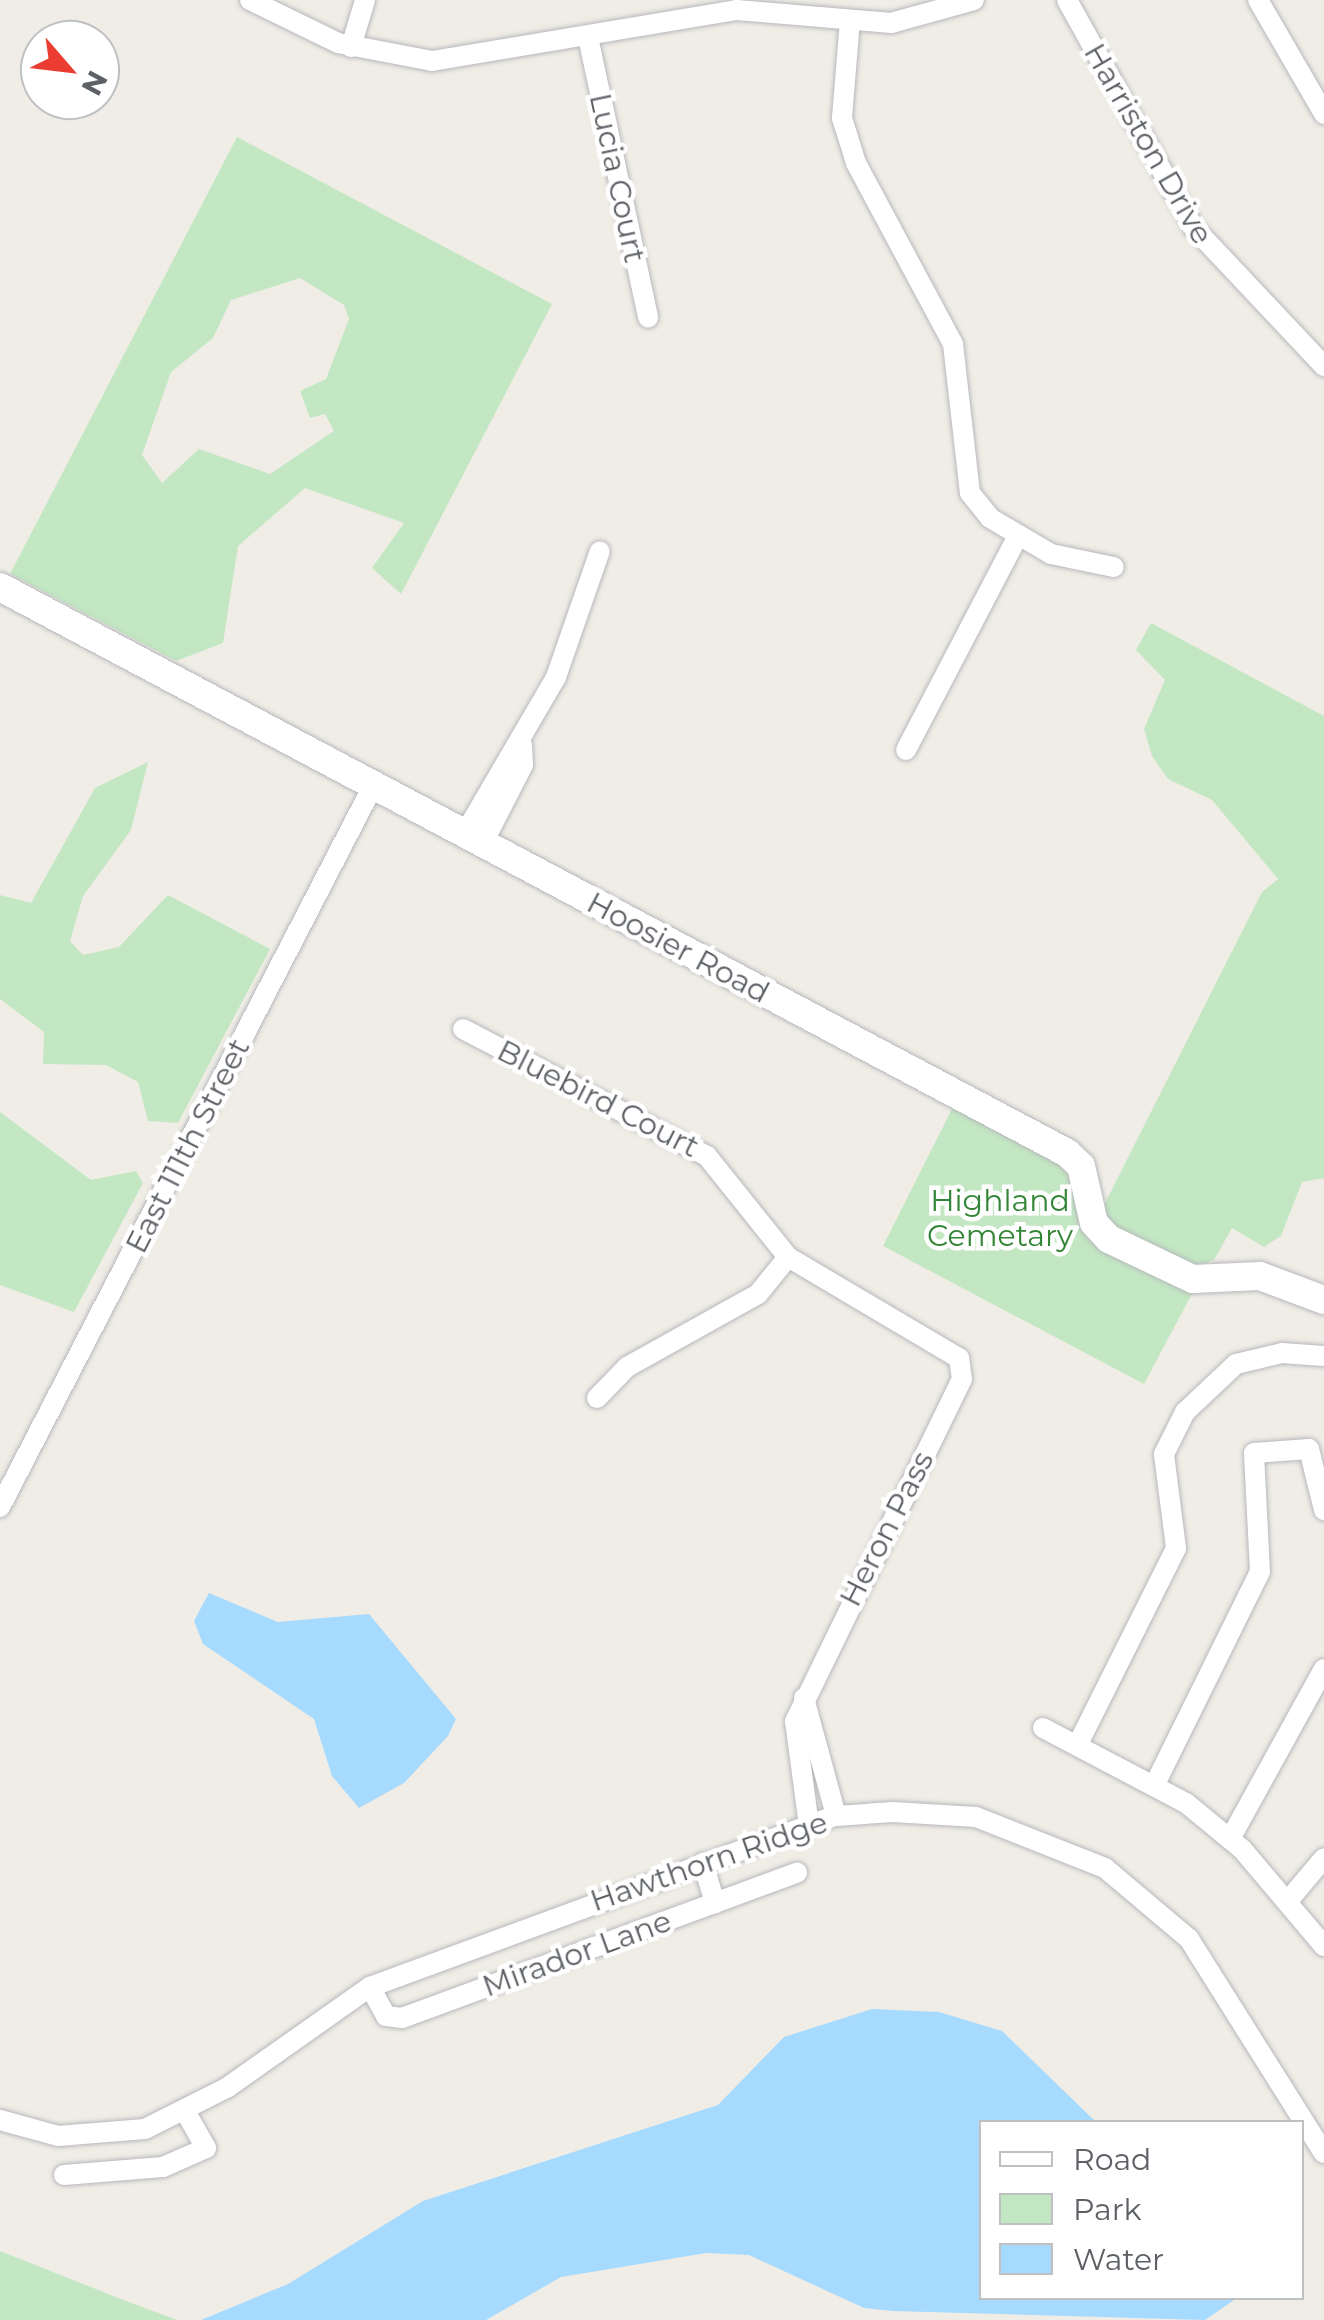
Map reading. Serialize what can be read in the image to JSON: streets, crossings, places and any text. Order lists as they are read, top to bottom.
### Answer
{
  "streets": {
    "street": [
      "Harriston Drive",
      "Lucia Court",
      "Hoosier Road",
      "Bluebird Court",
      "East 111th Street",
      "Heron Pass",
      "Hawthorn Ridge",
      "Mirador Lane"
    ]
  },
  "crossings": [
    ["Hoosier Road", "East 111th Street"],
    ["Bluebird Court", "Heron Pass"],
    ["Heron Pass", "Hawthorn Ridge"],
    ["Hawthorn Ridge", "Mirador Lane"]
  ],
  "parks": ["Highland Cemetary"],
  "legend": ["Road", "Park", "Water"],
  "north": "bottom right"
}
